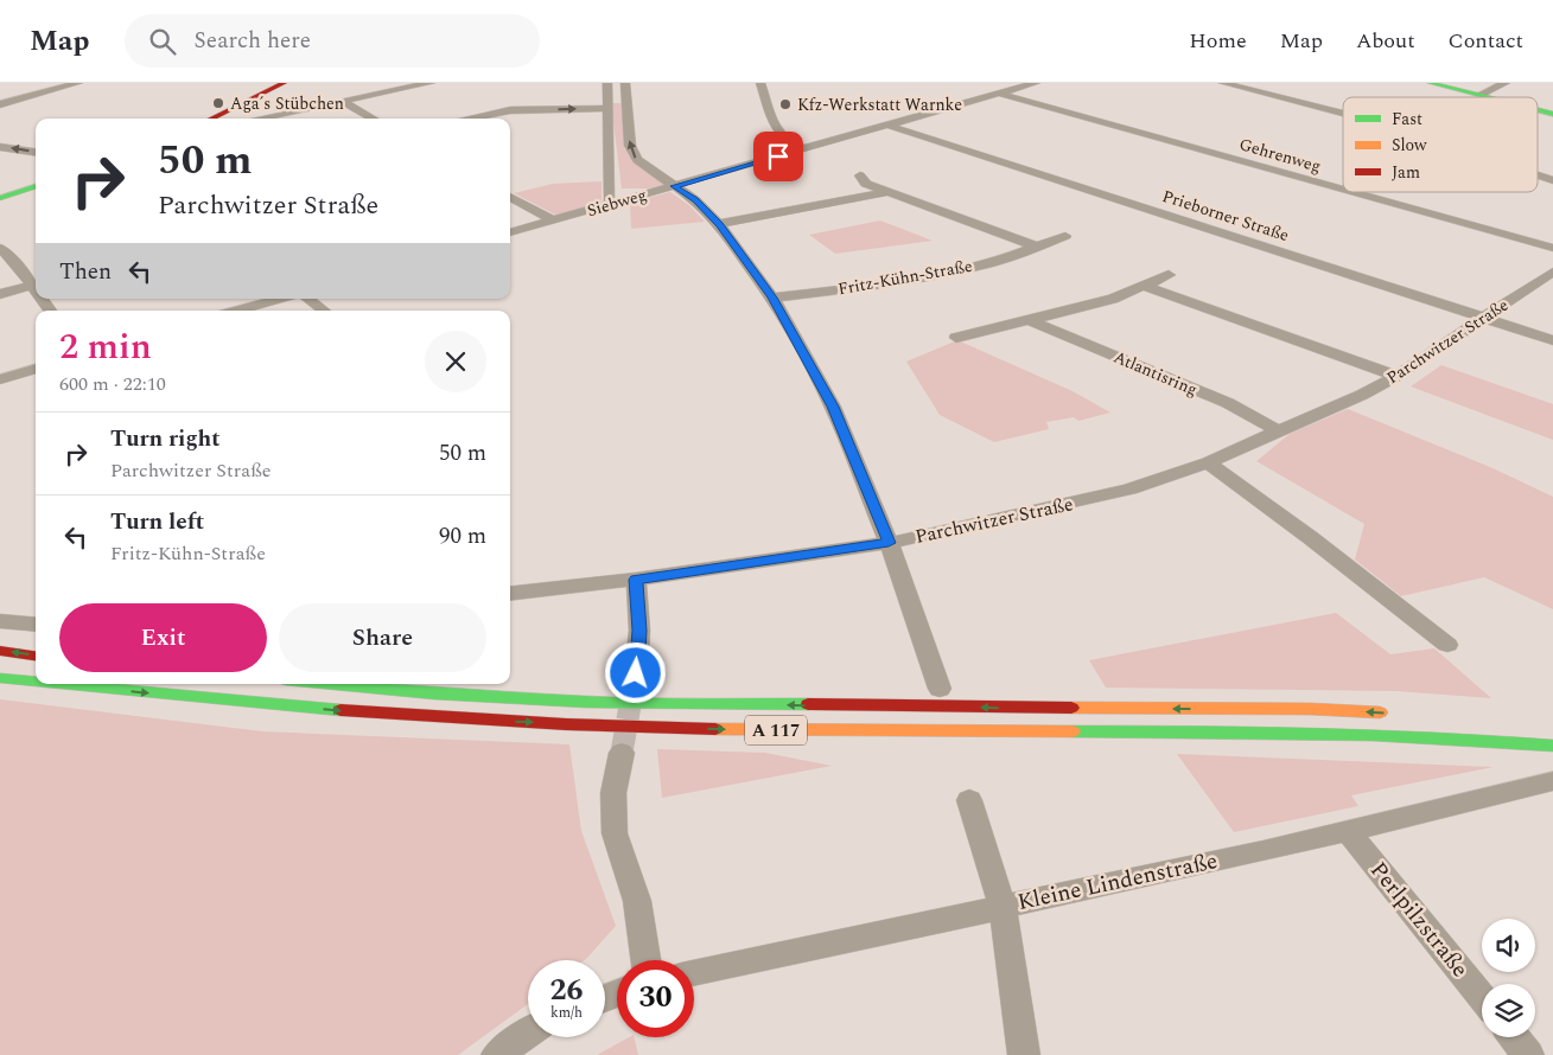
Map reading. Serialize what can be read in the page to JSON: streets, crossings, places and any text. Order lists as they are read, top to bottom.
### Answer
{
  "streets": {
    "main road": ["A 117"],
    "street": [
      "Gehrenweg",
      "Siebweg",
      "Prieborner Straße",
      "Fritz-Kühn-Straße",
      "Parchwitzer Straße",
      "Atlantisring",
      "Kleine Lindenstraße",
      "Perlpilzstraße"
    ]
  },
  "crossings": [
    ["Gehrenweg", "Siebweg"],
    ["Siebweg", "Prieborner Straße"],
    ["Prieborner Straße", "Parchwitzer Straße"],
    ["Parchwitzer Straße", "Atlantisring"],
    ["Kleine Lindenstraße", "Perlpilzstraße"]
  ],
  "places": ["Aga´s Stübchen", "Kfz-Werkstatt Warnke"],
  "legend": ["Fast", "Slow", "Jam"],
  "page": {
    "header": "Map",
    "search": "Search here",
    "nav": [
      "Home",
      "Map",
      "About",
      "Contact"
    ],
    "turn": ["50 m", "Parchwitzer Straße"],
    "then": "Then",
    "heading": ["2 min", "600 m · 22:10"],
    "list": [
      {
        "name": "Turn right",
        "note": "Parchwitzer Straße",
        "value": "50 m"
      },
      {
        "name": "Turn left",
        "note": "Fritz-Kühn-Straße",
        "value": "90 m"
      }
    ],
    "buttons": ["Exit", "Share"],
    "speed": "26 km/h",
    "limit": "30"
  }
}
